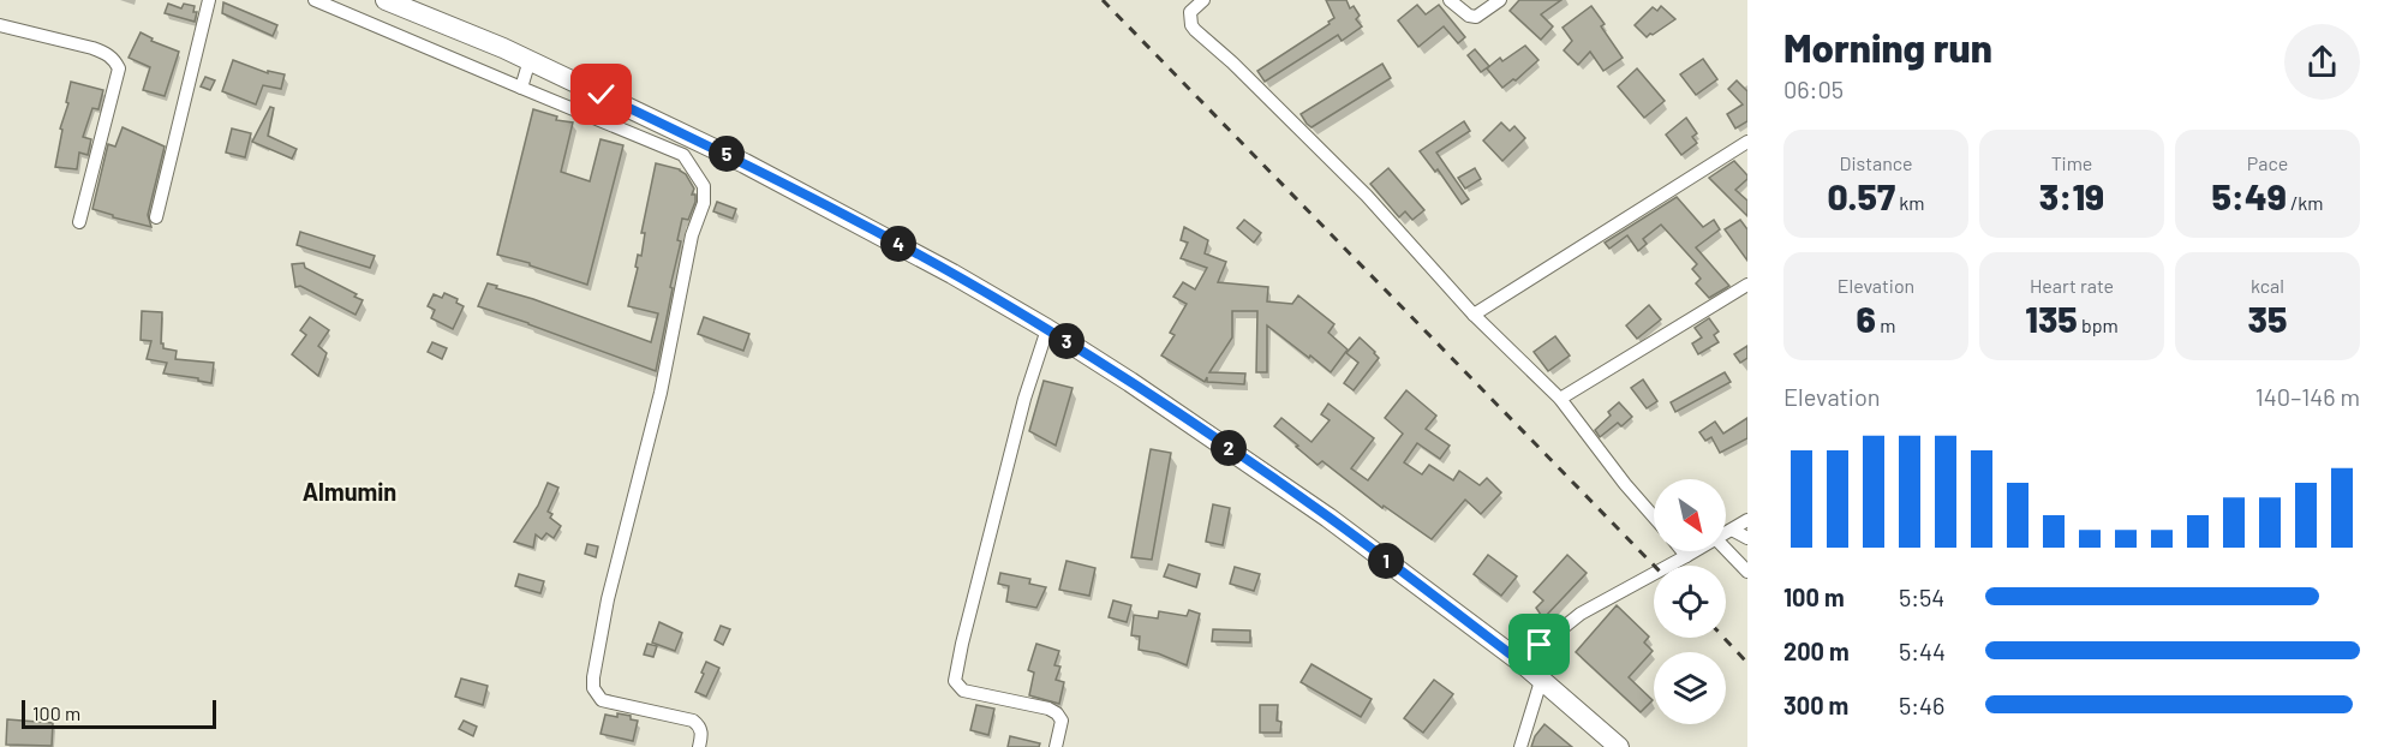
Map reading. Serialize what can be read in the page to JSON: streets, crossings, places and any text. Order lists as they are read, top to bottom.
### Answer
{
  "districts": ["Almumin"],
  "scale_bar": "100 m",
  "north": "bottom right",
  "page": {
    "heading": ["Morning run", "06:05"],
    "stats": [
      ["Distance", "0.57 km"],
      ["Time", "3:19"],
      ["Pace", "5:49 /km"],
      ["Elevation", "6 m"],
      ["Heart rate", "135 bpm"],
      ["kcal", "35"]
    ],
    "pins": [
      "5",
      "4",
      "3",
      "2",
      "1"
    ],
    "chart": ["Elevation", "140–146 m"],
    "list": [
      {
        "name": "100 m",
        "note": "5:54"
      },
      {
        "name": "200 m",
        "note": "5:44"
      },
      {
        "name": "300 m",
        "note": "5:46"
      }
    ],
    "scale": "100 m"
  }
}
